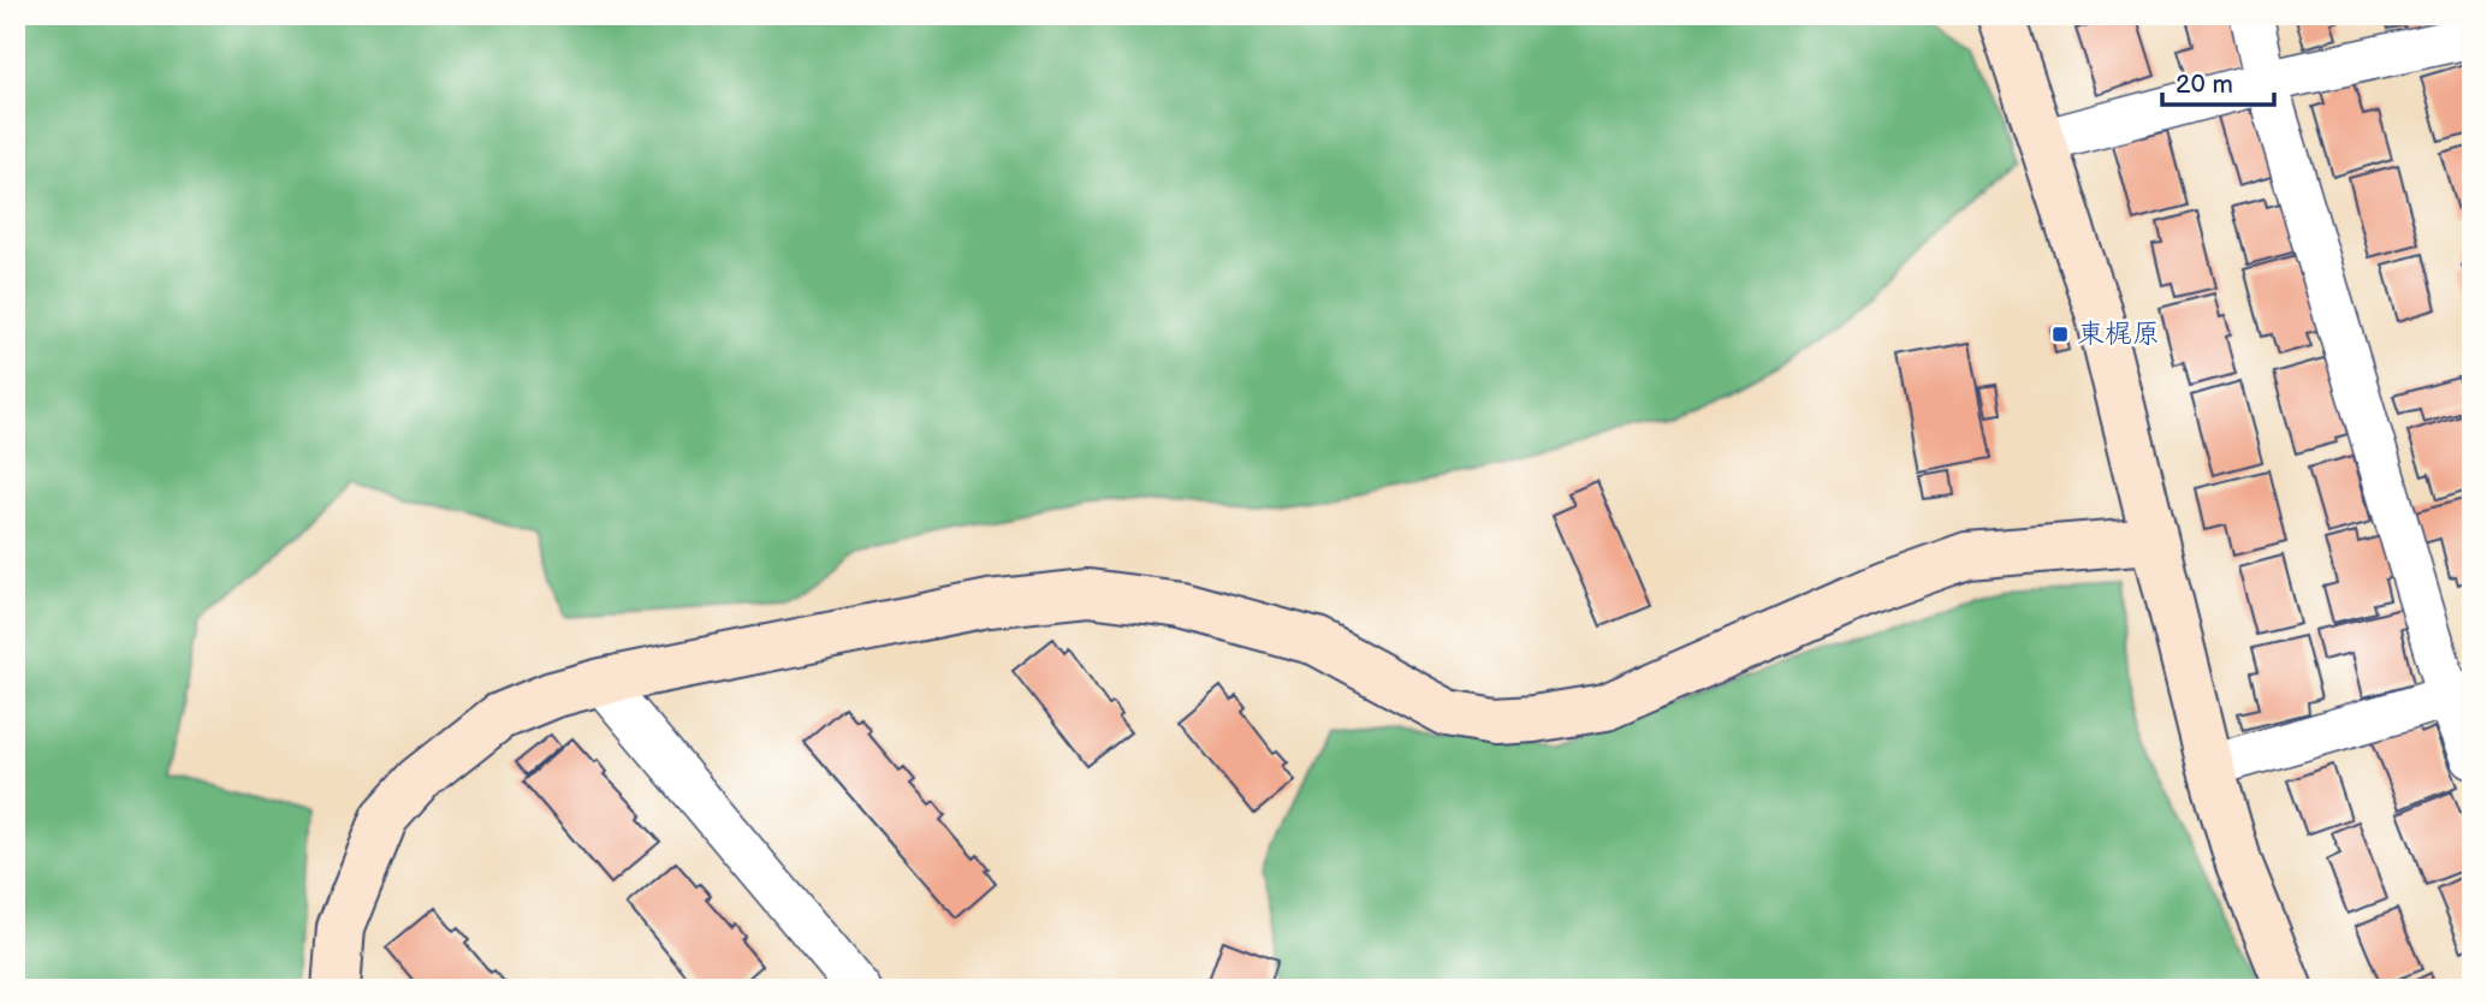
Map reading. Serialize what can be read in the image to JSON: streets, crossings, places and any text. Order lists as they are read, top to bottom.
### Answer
{
  "places": {
    "transit": ["東梶原"]
  },
  "scale_bar": "20 m"
}
